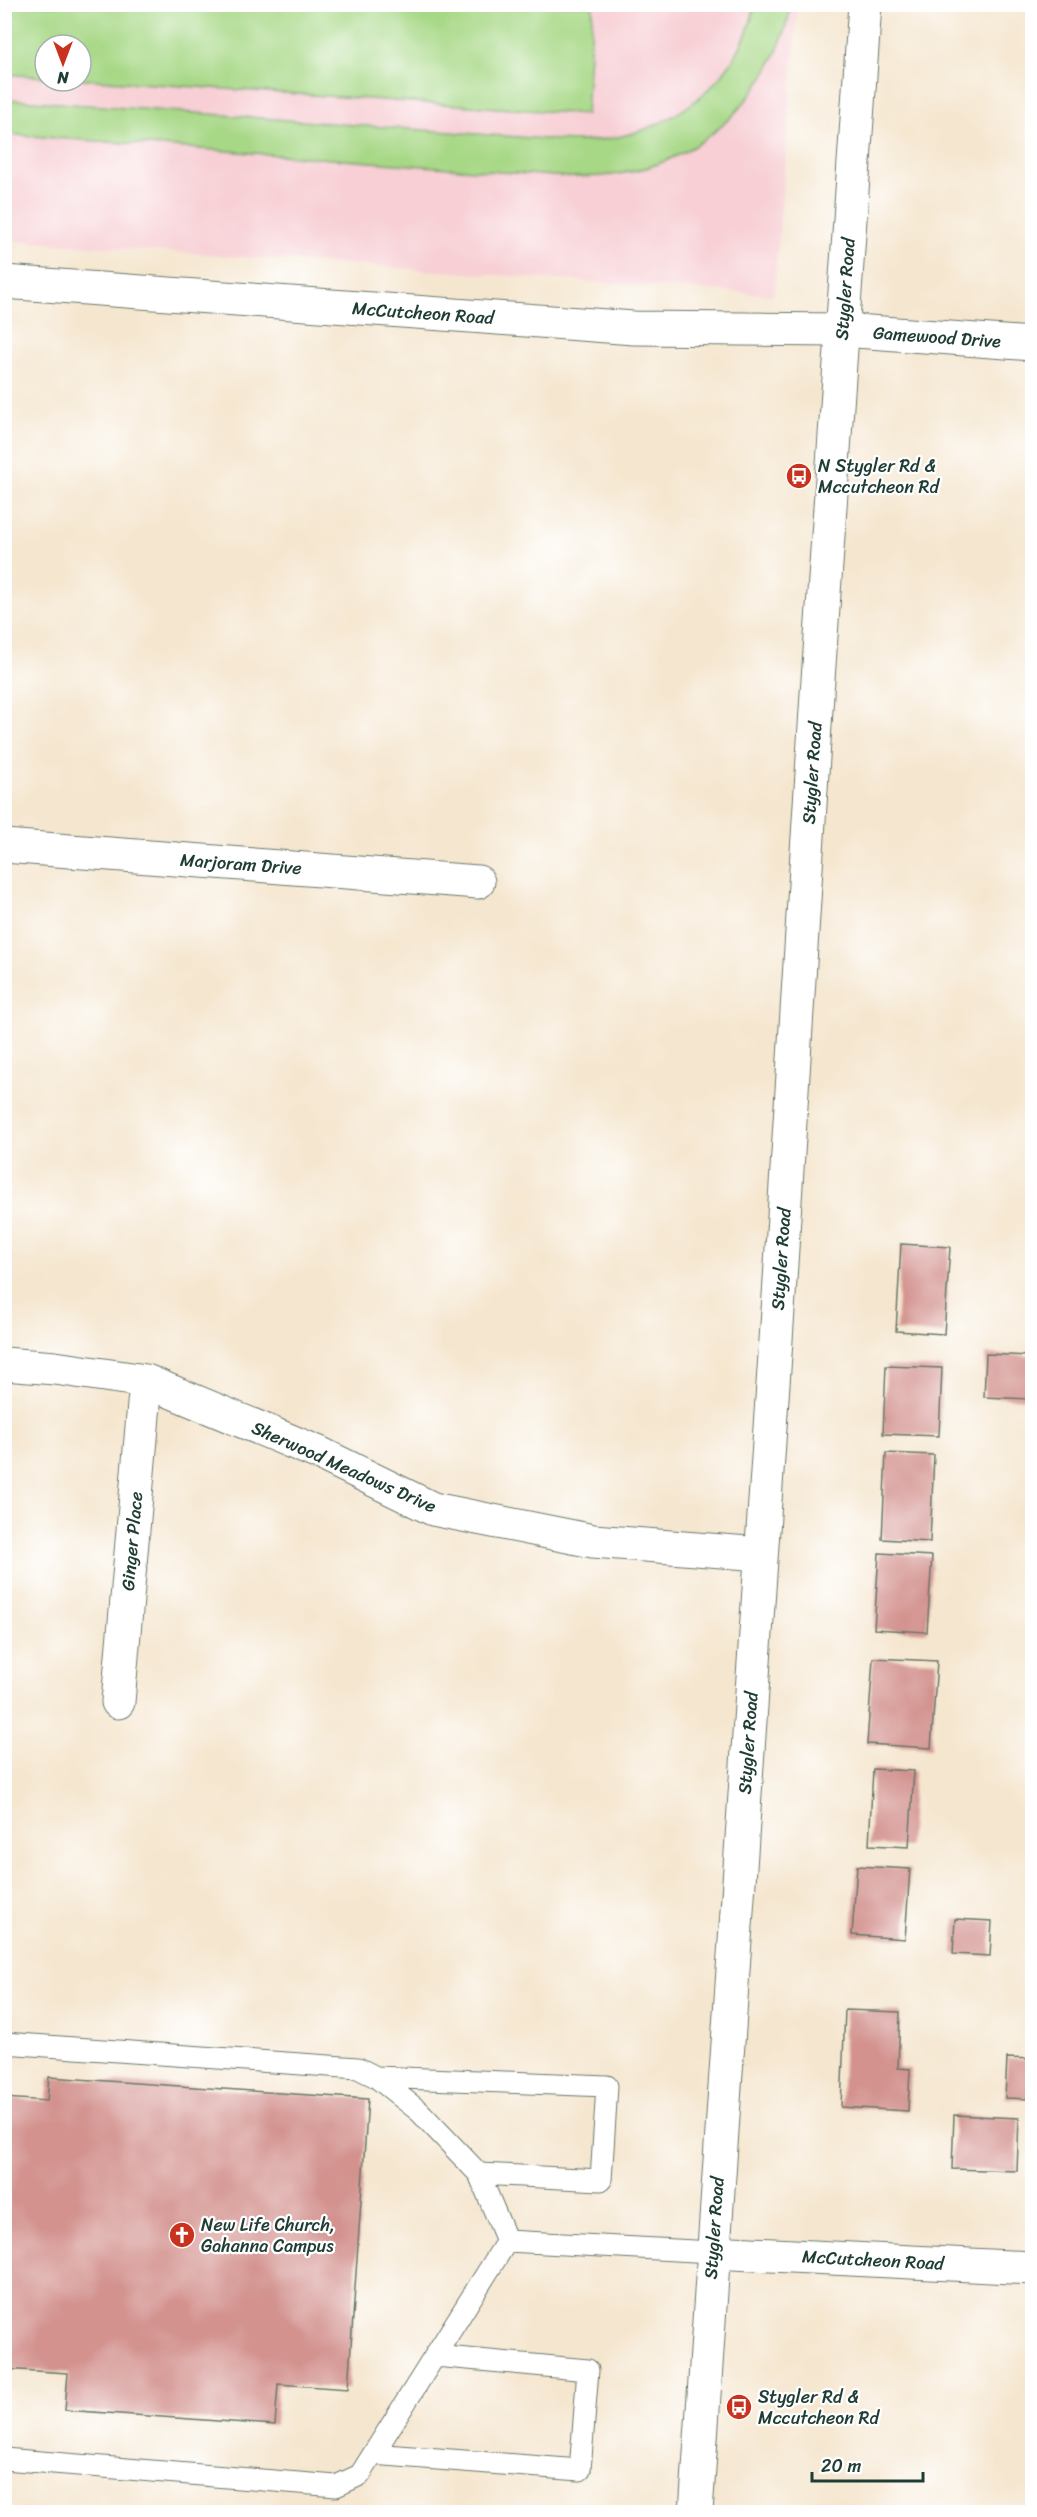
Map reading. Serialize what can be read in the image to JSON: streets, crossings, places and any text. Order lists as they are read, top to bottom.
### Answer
{
  "streets": {
    "main road": [
      "Stygler Road",
      "McCutcheon Road",
      "Gamewood Drive",
      "Marjoram Drive",
      "Sherwood Meadows Drive",
      "Ginger Place"
    ]
  },
  "crossings": [
    ["Stygler Road", "McCutcheon Road"],
    ["Stygler Road", "Gamewood Drive"],
    ["Stygler Road", "Sherwood Meadows Drive"],
    ["McCutcheon Road", "Gamewood Drive"],
    ["Sherwood Meadows Drive", "Ginger Place"]
  ],
  "places": {
    "bus stop": ["N Stygler Rd & Mccutcheon Rd", "Stygler Rd & Mccutcheon Rd"],
    "church": ["New Life Church, Gahanna Campus"]
  },
  "scale_bar": "20 m",
  "north": "bottom"
}
